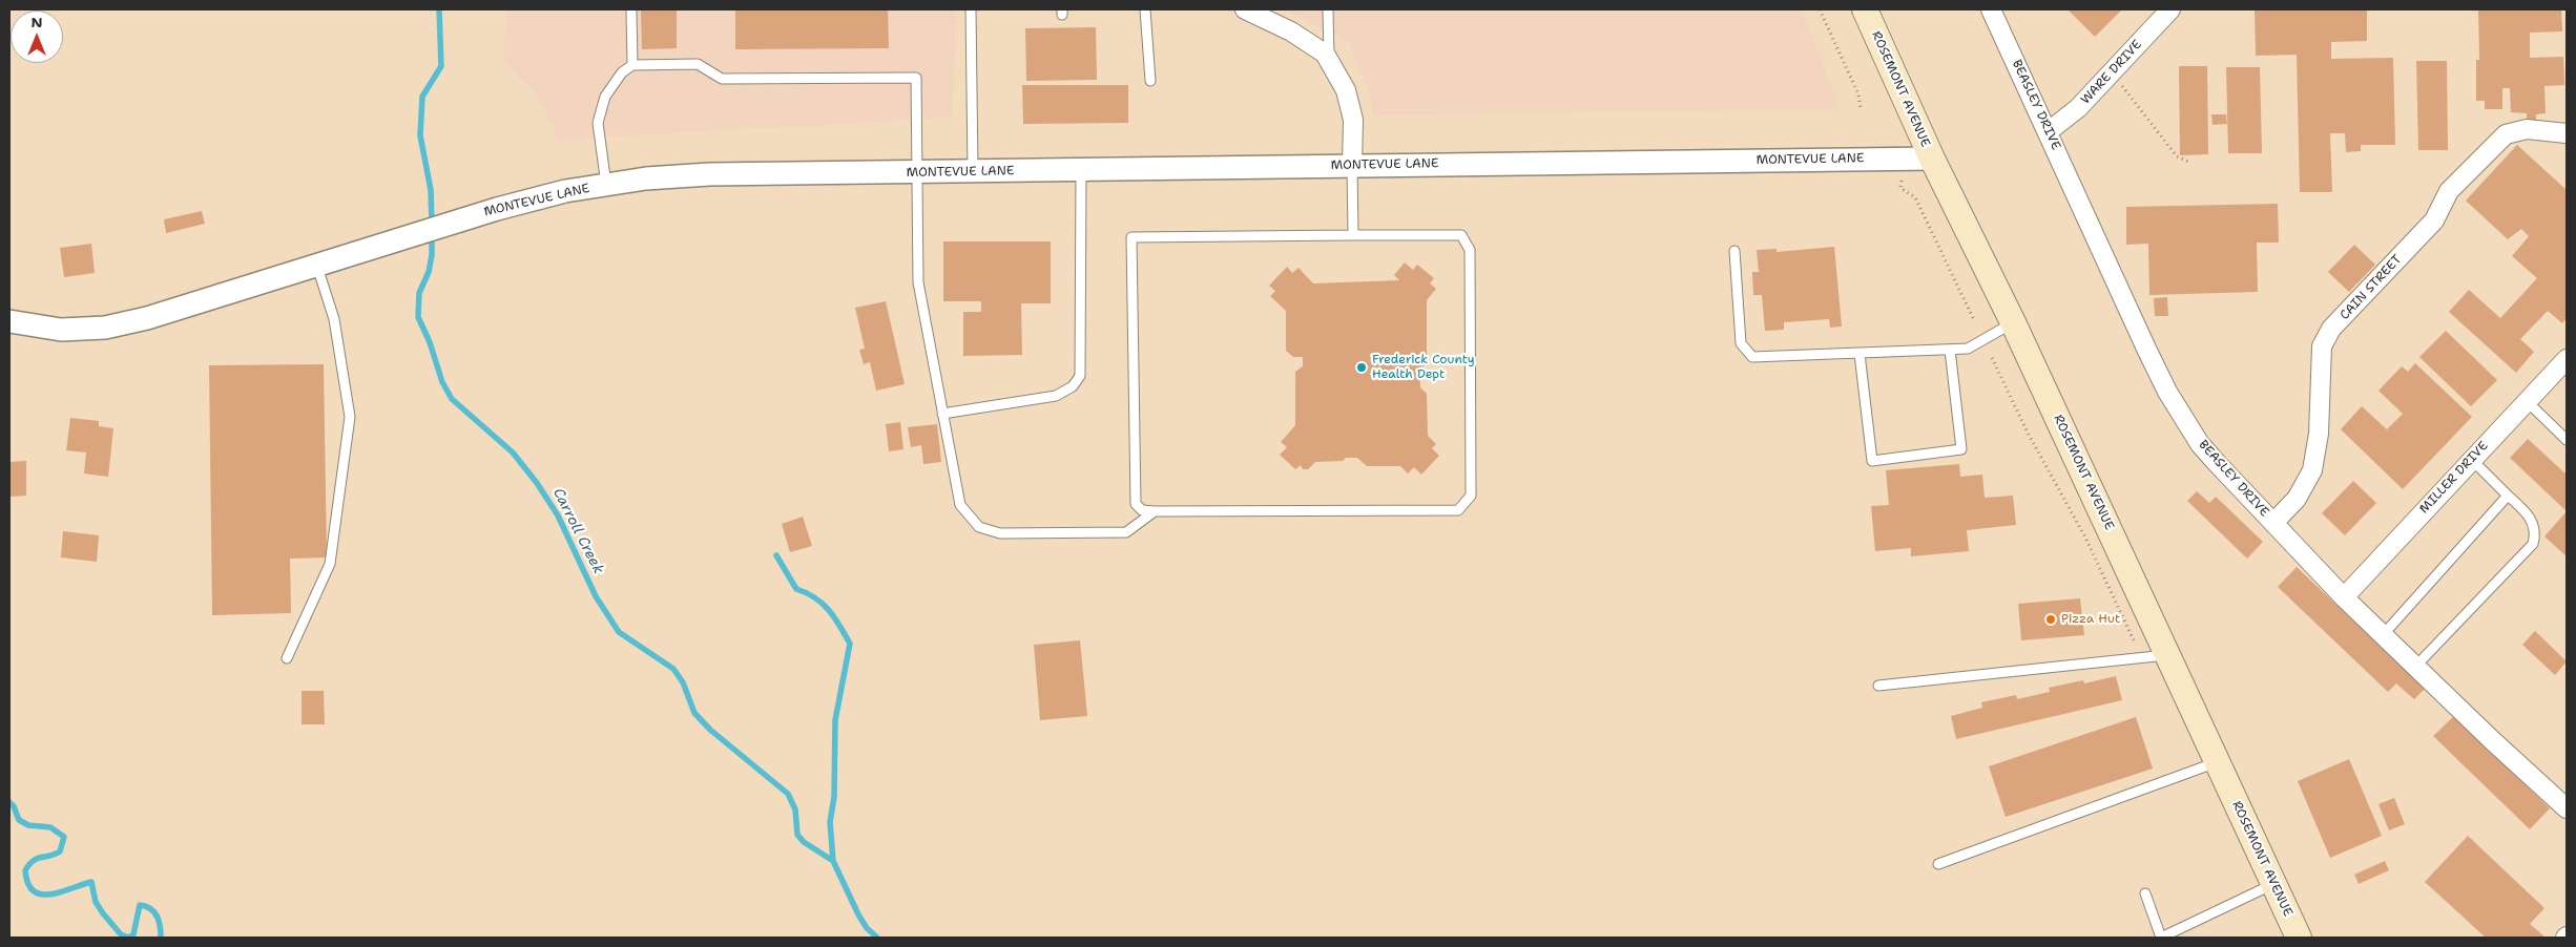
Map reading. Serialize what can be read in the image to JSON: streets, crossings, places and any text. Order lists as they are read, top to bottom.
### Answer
{
  "streets": {
    "main road": ["ROSEMONT AVENUE"],
    "street": [
      "WARE DRIVE",
      "BEASLEY DRIVE",
      "MONTEVUE LANE",
      "CAIN STREET",
      "MILLER DRIVE"
    ]
  },
  "crossings": [
    ["WARE DRIVE", "BEASLEY DRIVE"],
    ["ROSEMONT AVENUE", "MONTEVUE LANE"],
    ["BEASLEY DRIVE", "CAIN STREET"],
    ["BEASLEY DRIVE", "MILLER DRIVE"]
  ],
  "water": ["Carroll Creek"],
  "places": ["Frederick County Health Dept", "Pizza Hut"],
  "north": "top"
}
